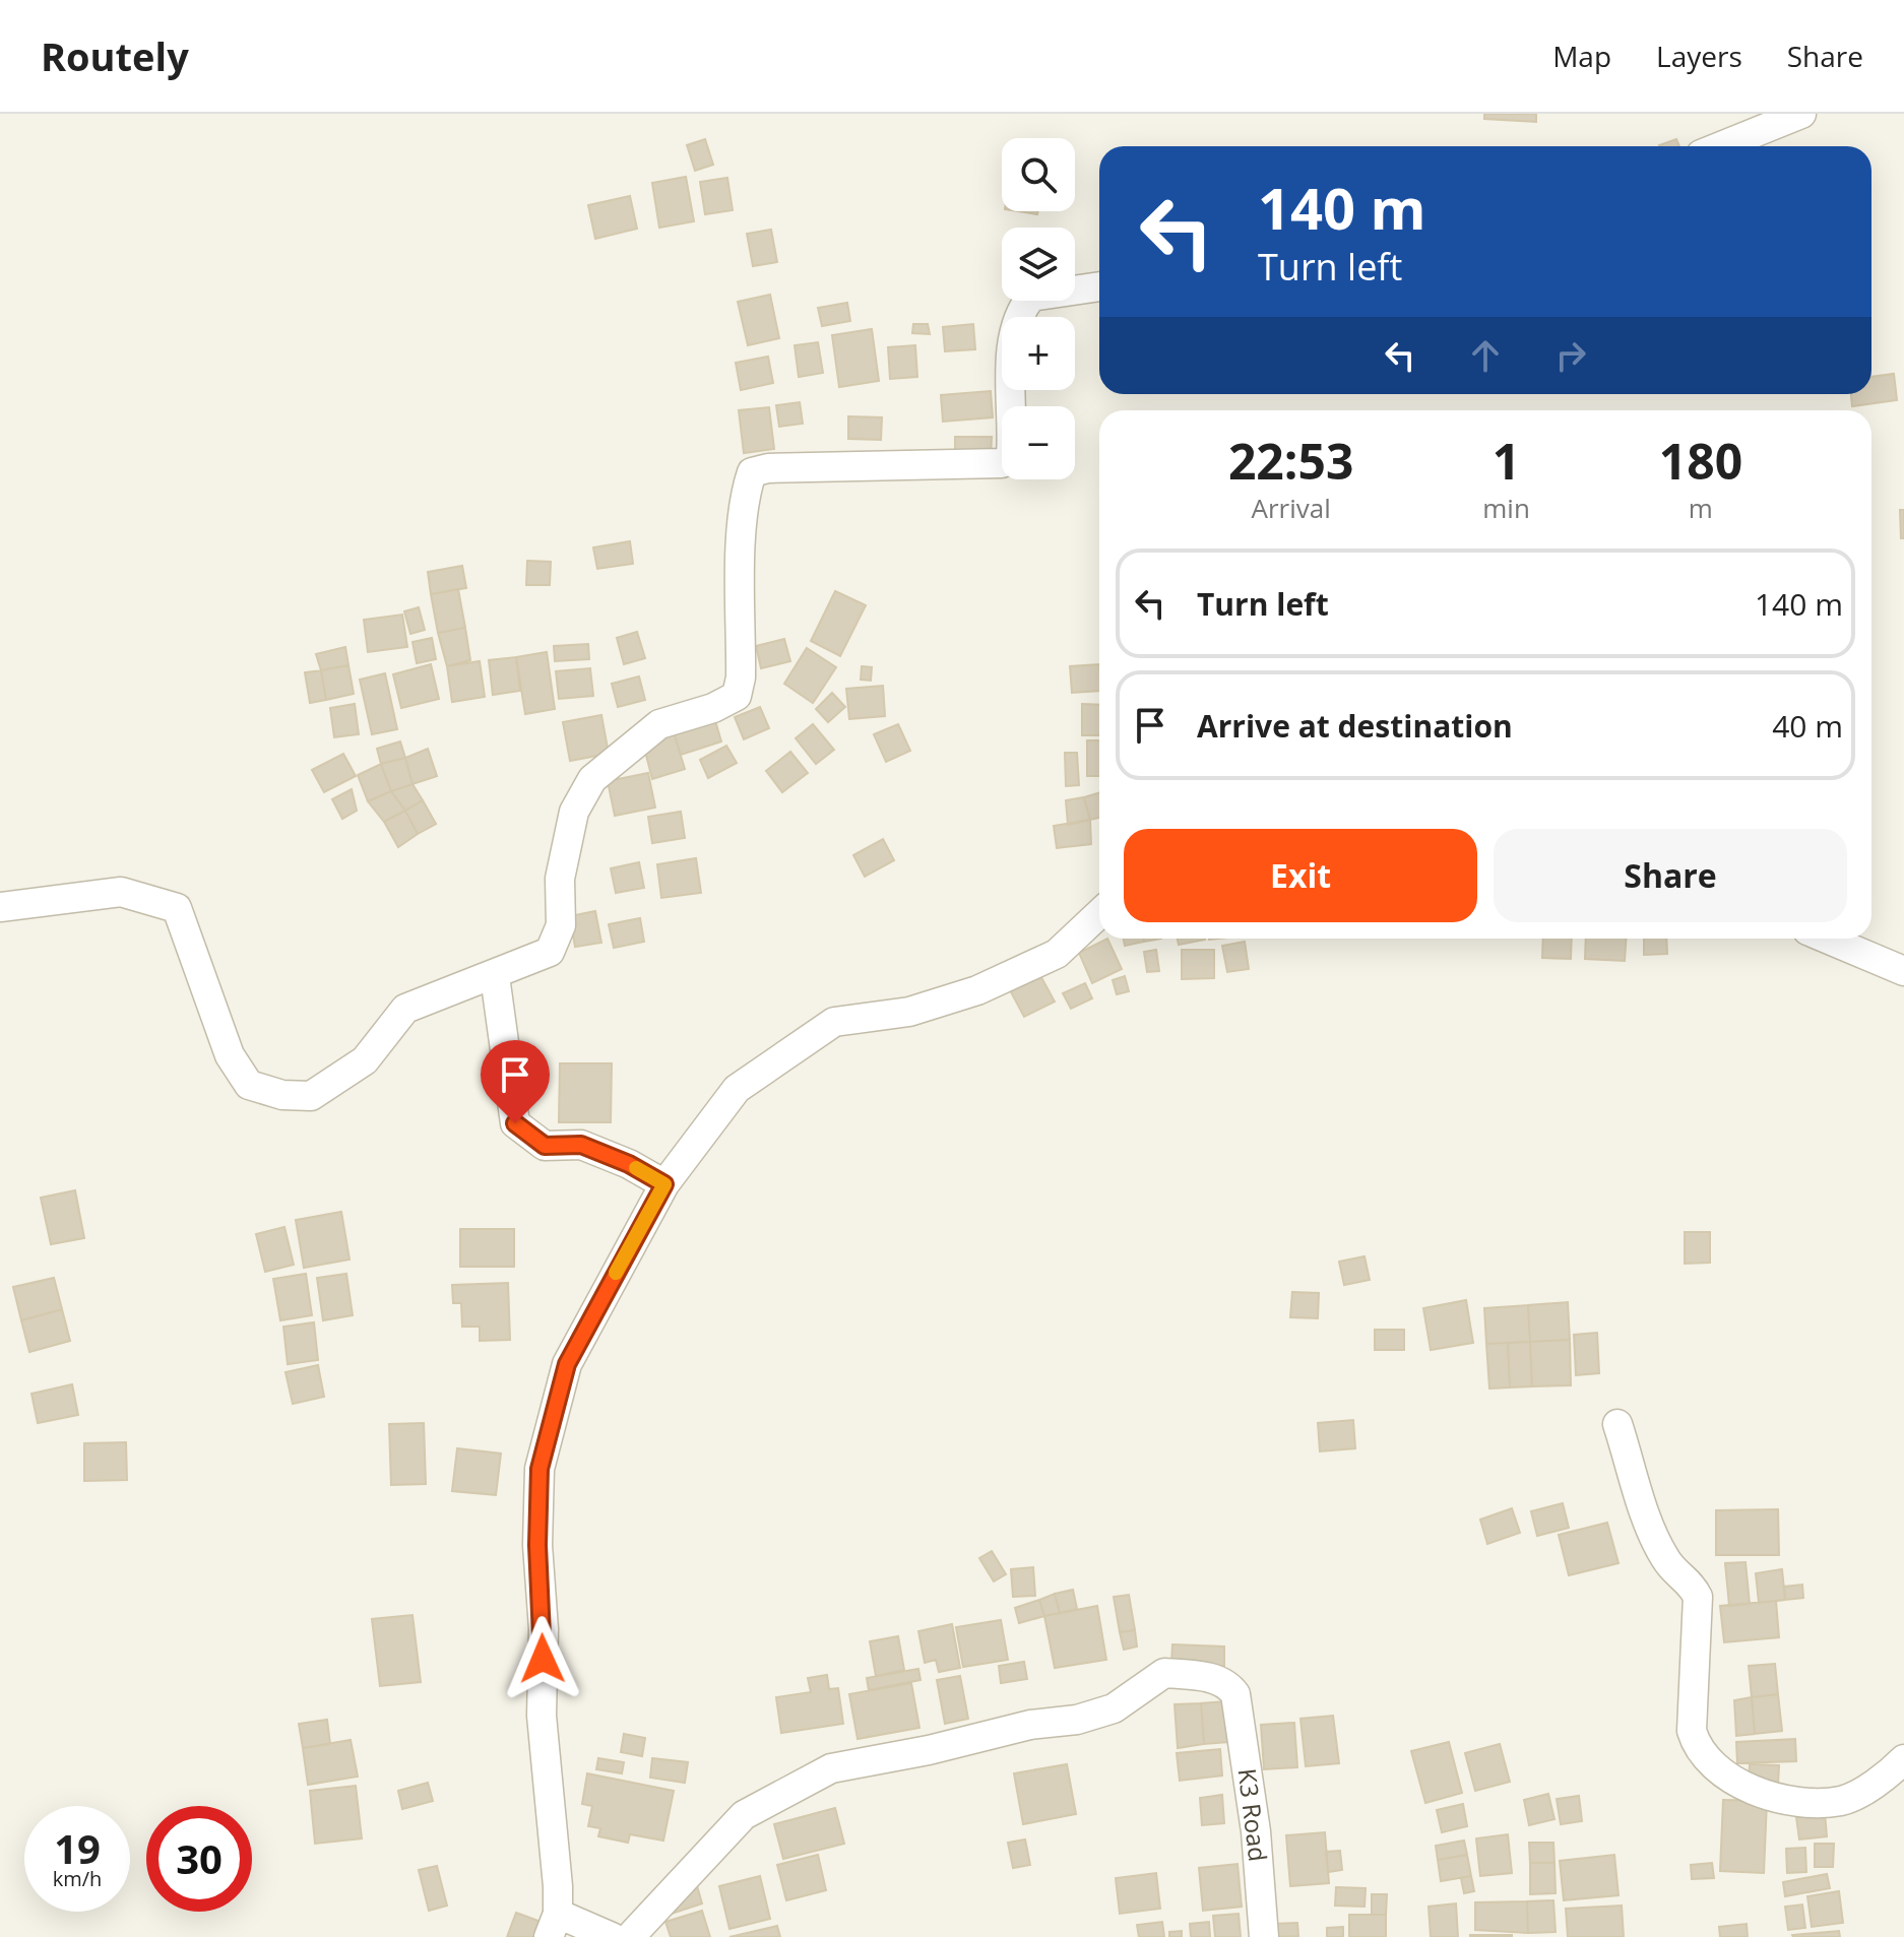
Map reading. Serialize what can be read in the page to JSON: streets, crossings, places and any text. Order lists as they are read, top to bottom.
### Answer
{
  "streets": {
    "street": ["K3 Road"]
  },
  "page": {
    "header": "Routely",
    "nav": ["Map", "Layers", "Share"],
    "map_buttons": ["+", "−"],
    "turn": ["140 m", "Turn left"],
    "eta": [
      "22:53",
      "Arrival",
      "1",
      "min",
      "180",
      "m"
    ],
    "list": [
      {
        "name": "Turn left",
        "value": "140 m"
      },
      {
        "name": "Arrive at destination",
        "value": "40 m"
      }
    ],
    "buttons": ["Exit", "Share"],
    "speed": "19 km/h",
    "limit": "30"
  }
}
